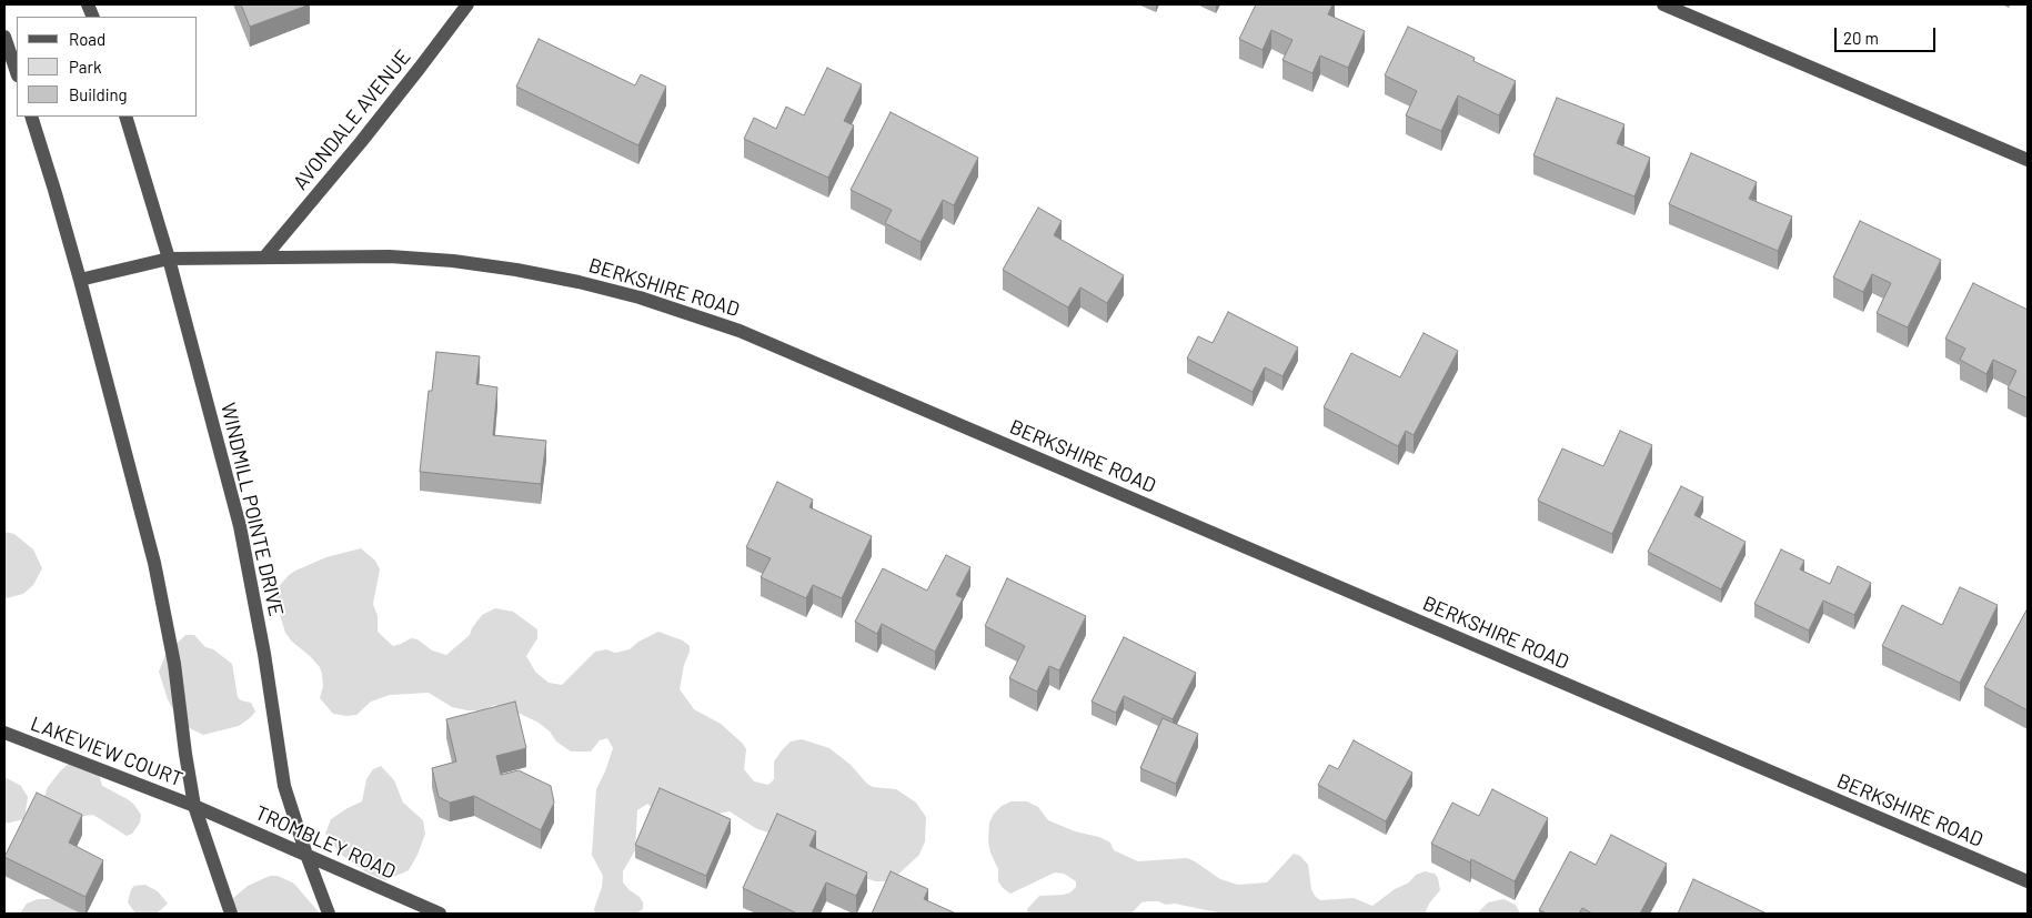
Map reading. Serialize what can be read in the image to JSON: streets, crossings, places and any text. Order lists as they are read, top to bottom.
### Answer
{
  "streets": {
    "street": [
      "AVONDALE AVENUE",
      "BERKSHIRE ROAD",
      "WINDMILL POINTE DRIVE",
      "LAKEVIEW COURT",
      "TROMBLEY ROAD"
    ]
  },
  "crossings": [
    ["AVONDALE AVENUE", "BERKSHIRE ROAD"],
    ["BERKSHIRE ROAD", "WINDMILL POINTE DRIVE"],
    ["WINDMILL POINTE DRIVE", "TROMBLEY ROAD"],
    ["LAKEVIEW COURT", "TROMBLEY ROAD"]
  ],
  "legend": ["Road", "Park", "Building"],
  "scale_bar": "20 m"
}
